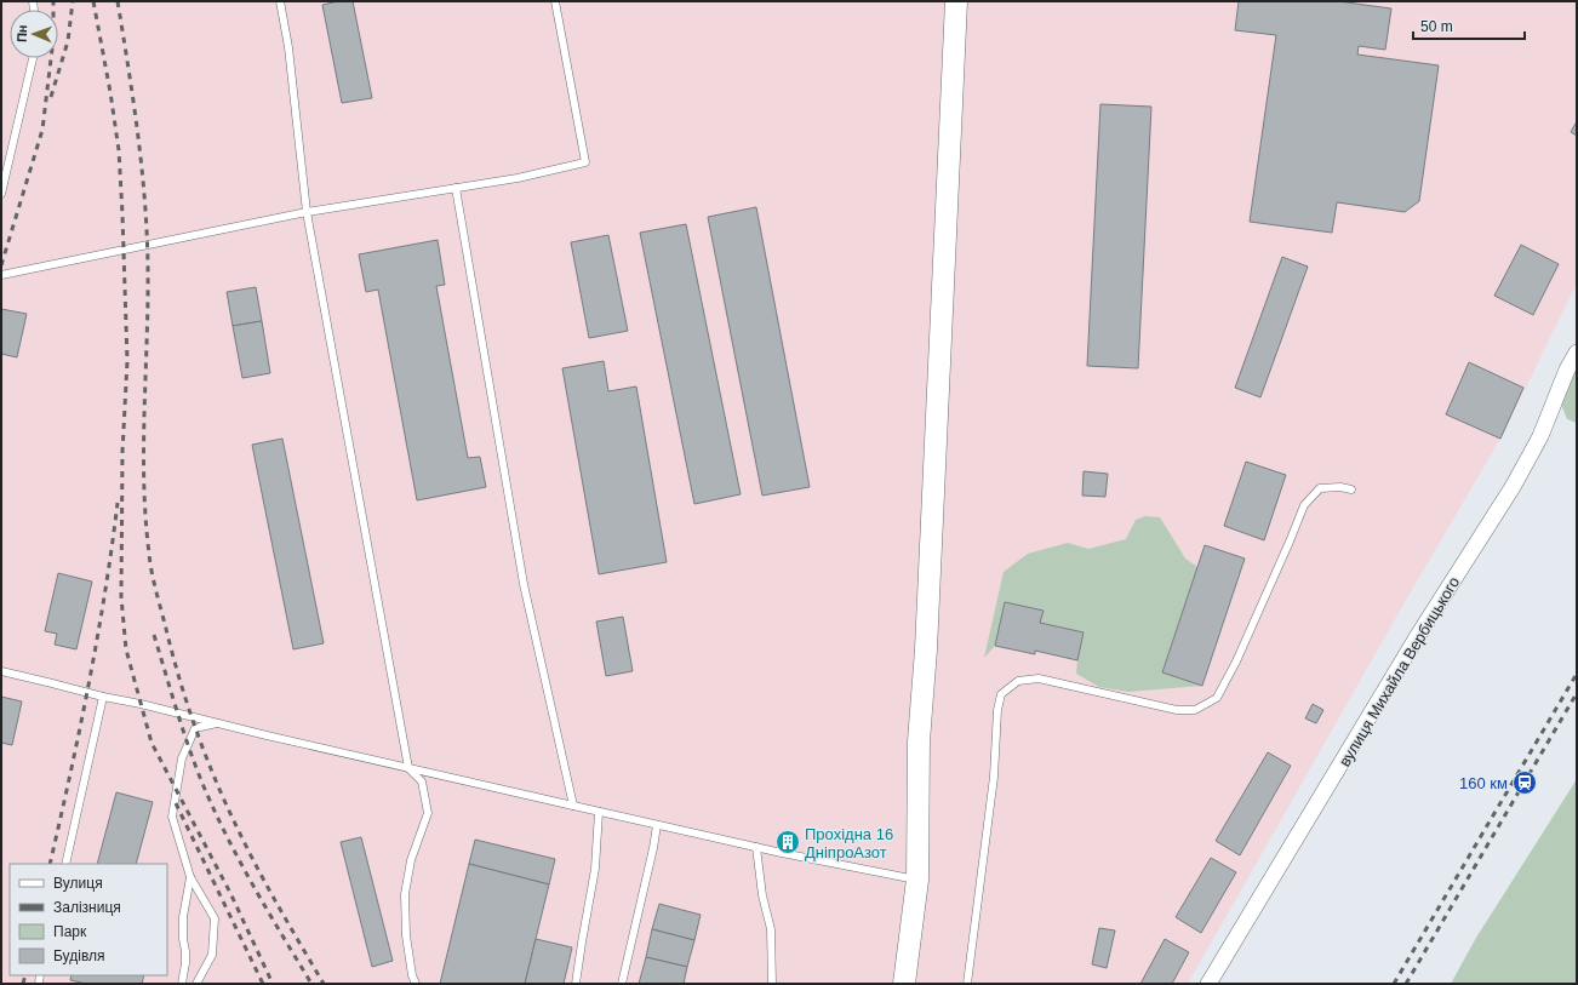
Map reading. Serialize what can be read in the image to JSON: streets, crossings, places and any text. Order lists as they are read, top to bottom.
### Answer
{
  "streets": {
    "street": ["вулиця Михайла Вербицького"]
  },
  "places": {
    "station": ["160 км"],
    "building": ["Прохідна 16 ДніпроАзот"]
  },
  "legend": [
    "Вулиця",
    "Залізниця",
    "Парк",
    "Будівля"
  ],
  "scale_bar": "50 m",
  "north": "left"
}
